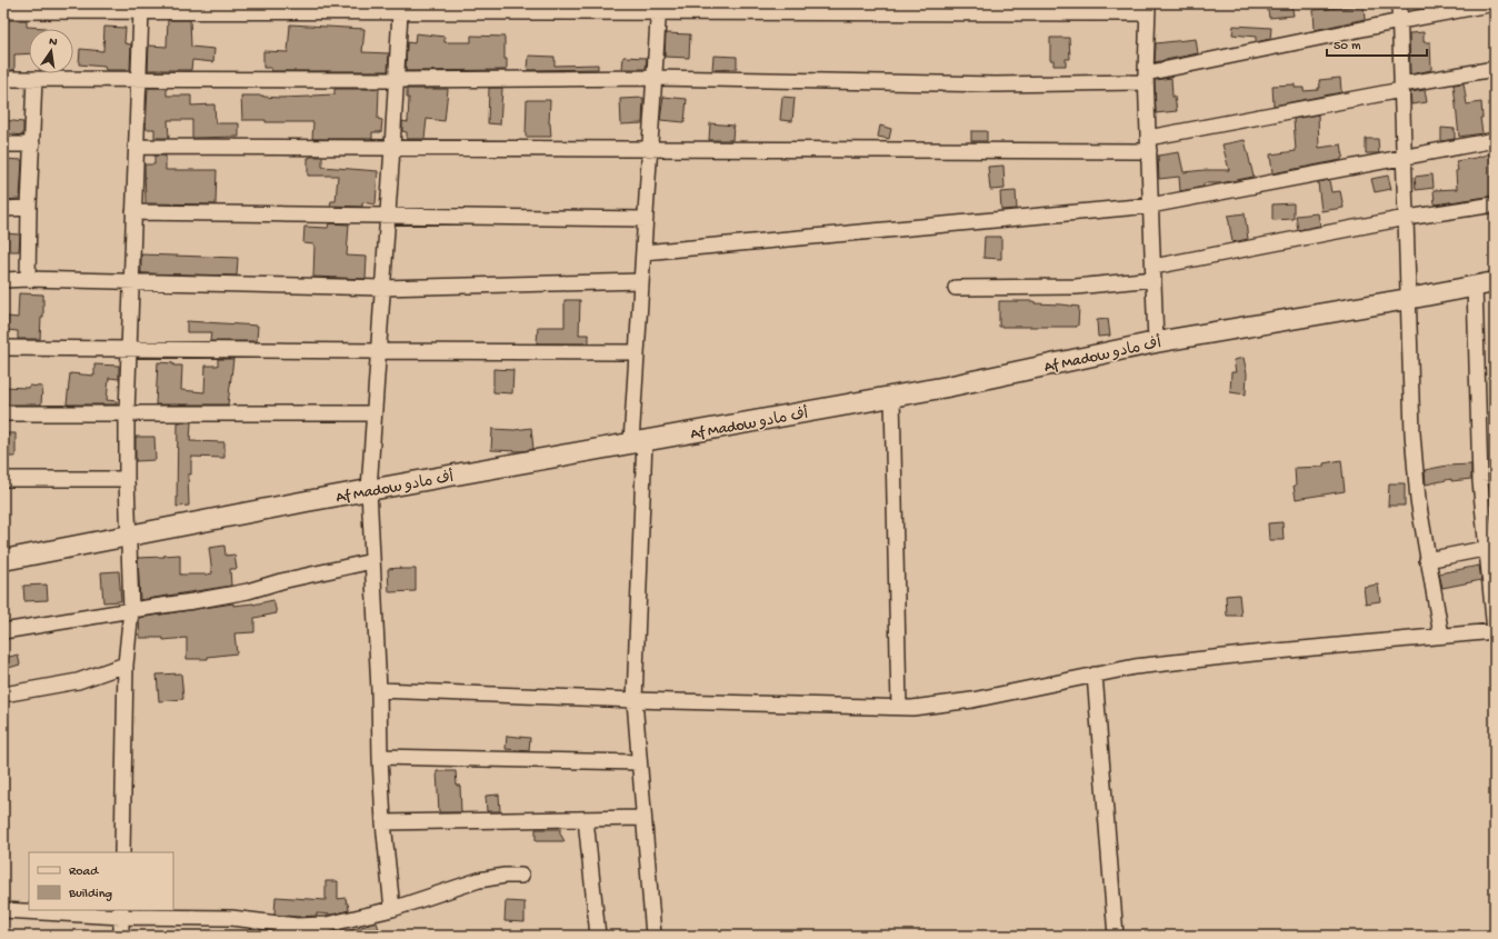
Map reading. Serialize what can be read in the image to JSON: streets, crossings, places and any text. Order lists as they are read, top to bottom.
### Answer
{
  "streets": {
    "street": ["Af Madow أف مادو"]
  },
  "legend": ["Road", "Building"],
  "scale_bar": "50 m",
  "north": "top"
}
